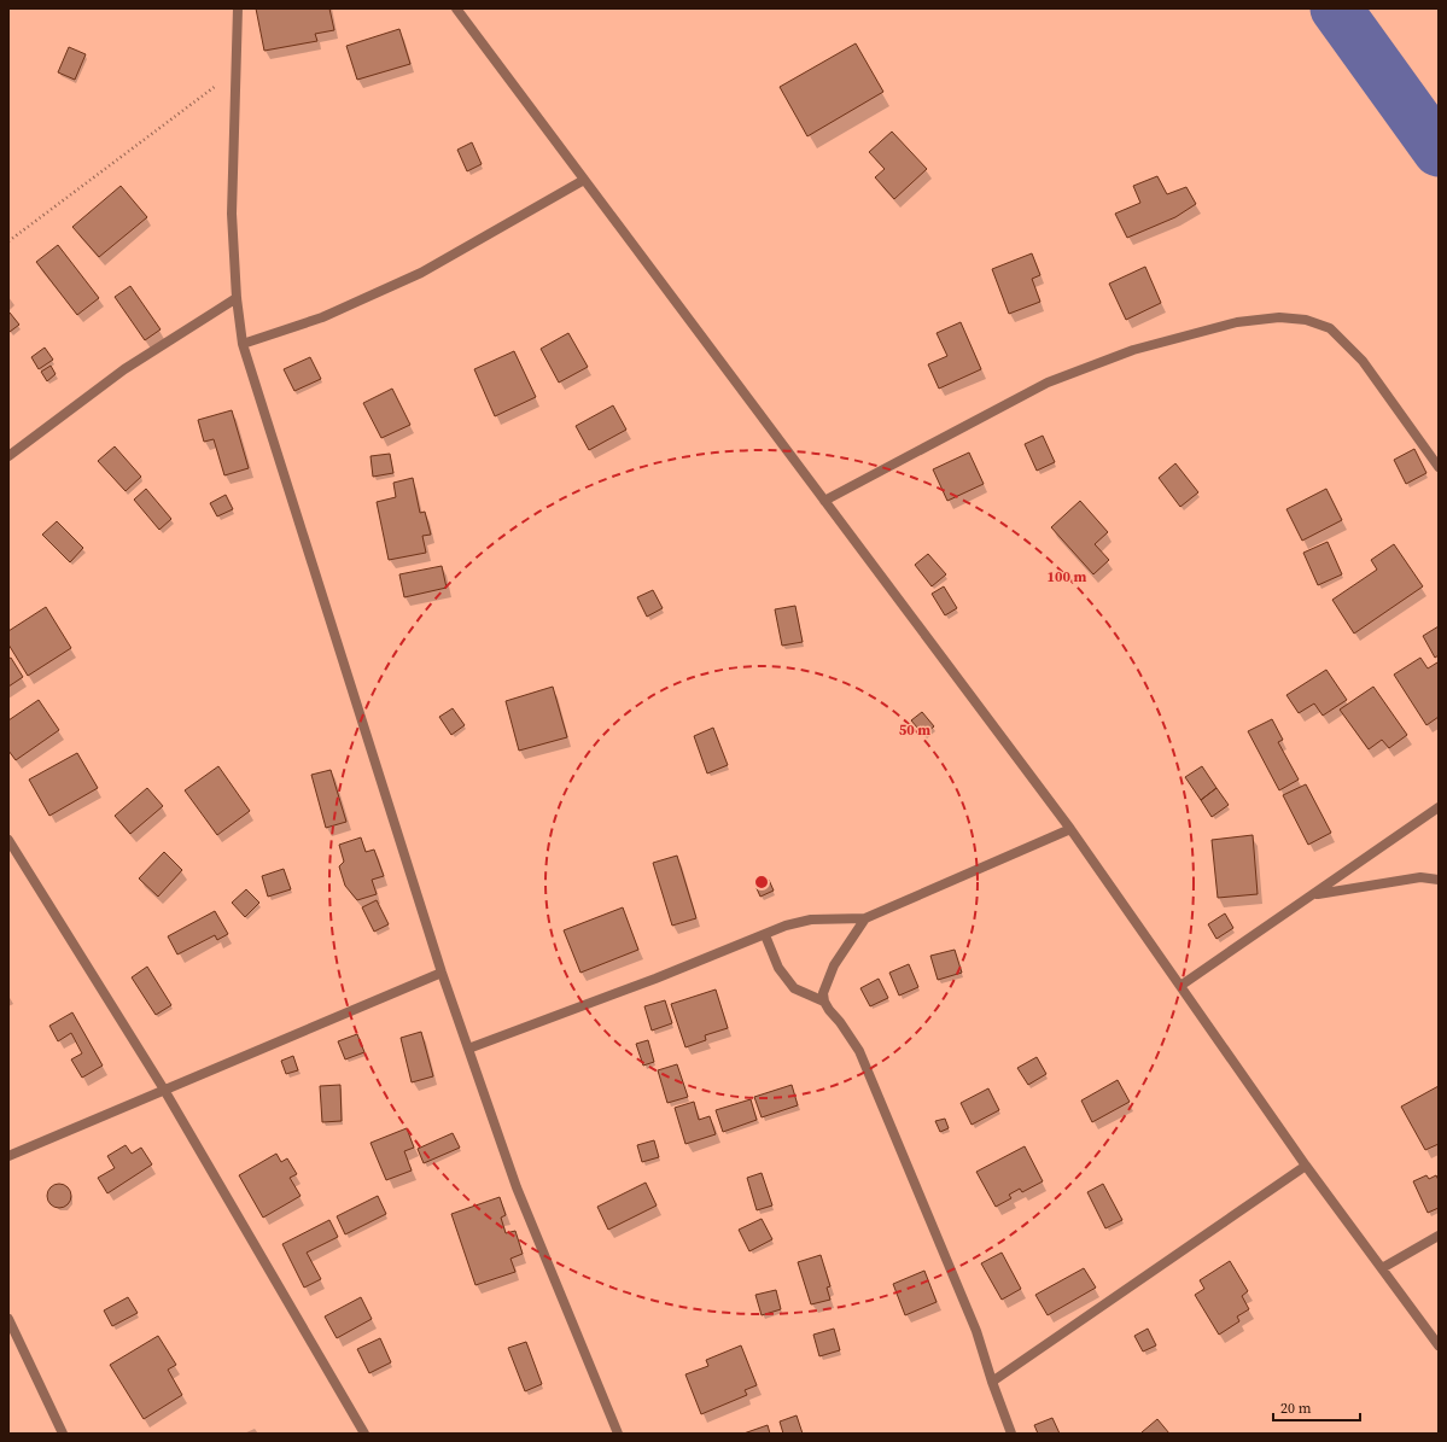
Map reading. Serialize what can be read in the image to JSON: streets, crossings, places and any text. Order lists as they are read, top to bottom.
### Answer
{
  "scale_bar": "20 m",
  "rings": ["100 m", "50 m"]
}
